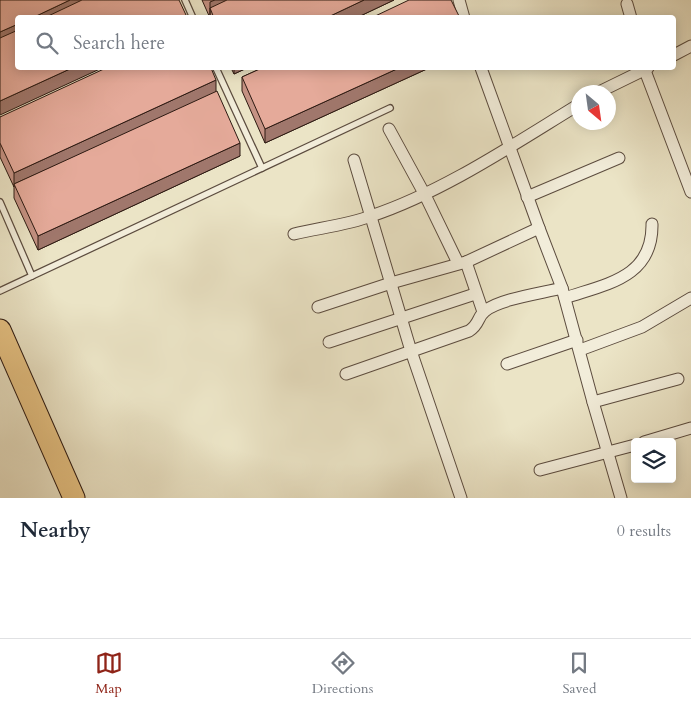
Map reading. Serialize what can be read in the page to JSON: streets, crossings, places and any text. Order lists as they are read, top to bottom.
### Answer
{
  "north": "bottom right",
  "page": {
    "search": "Search here",
    "heading": ["Nearby", "0 results"],
    "nav": ["Map", "Directions", "Saved"]
  }
}
